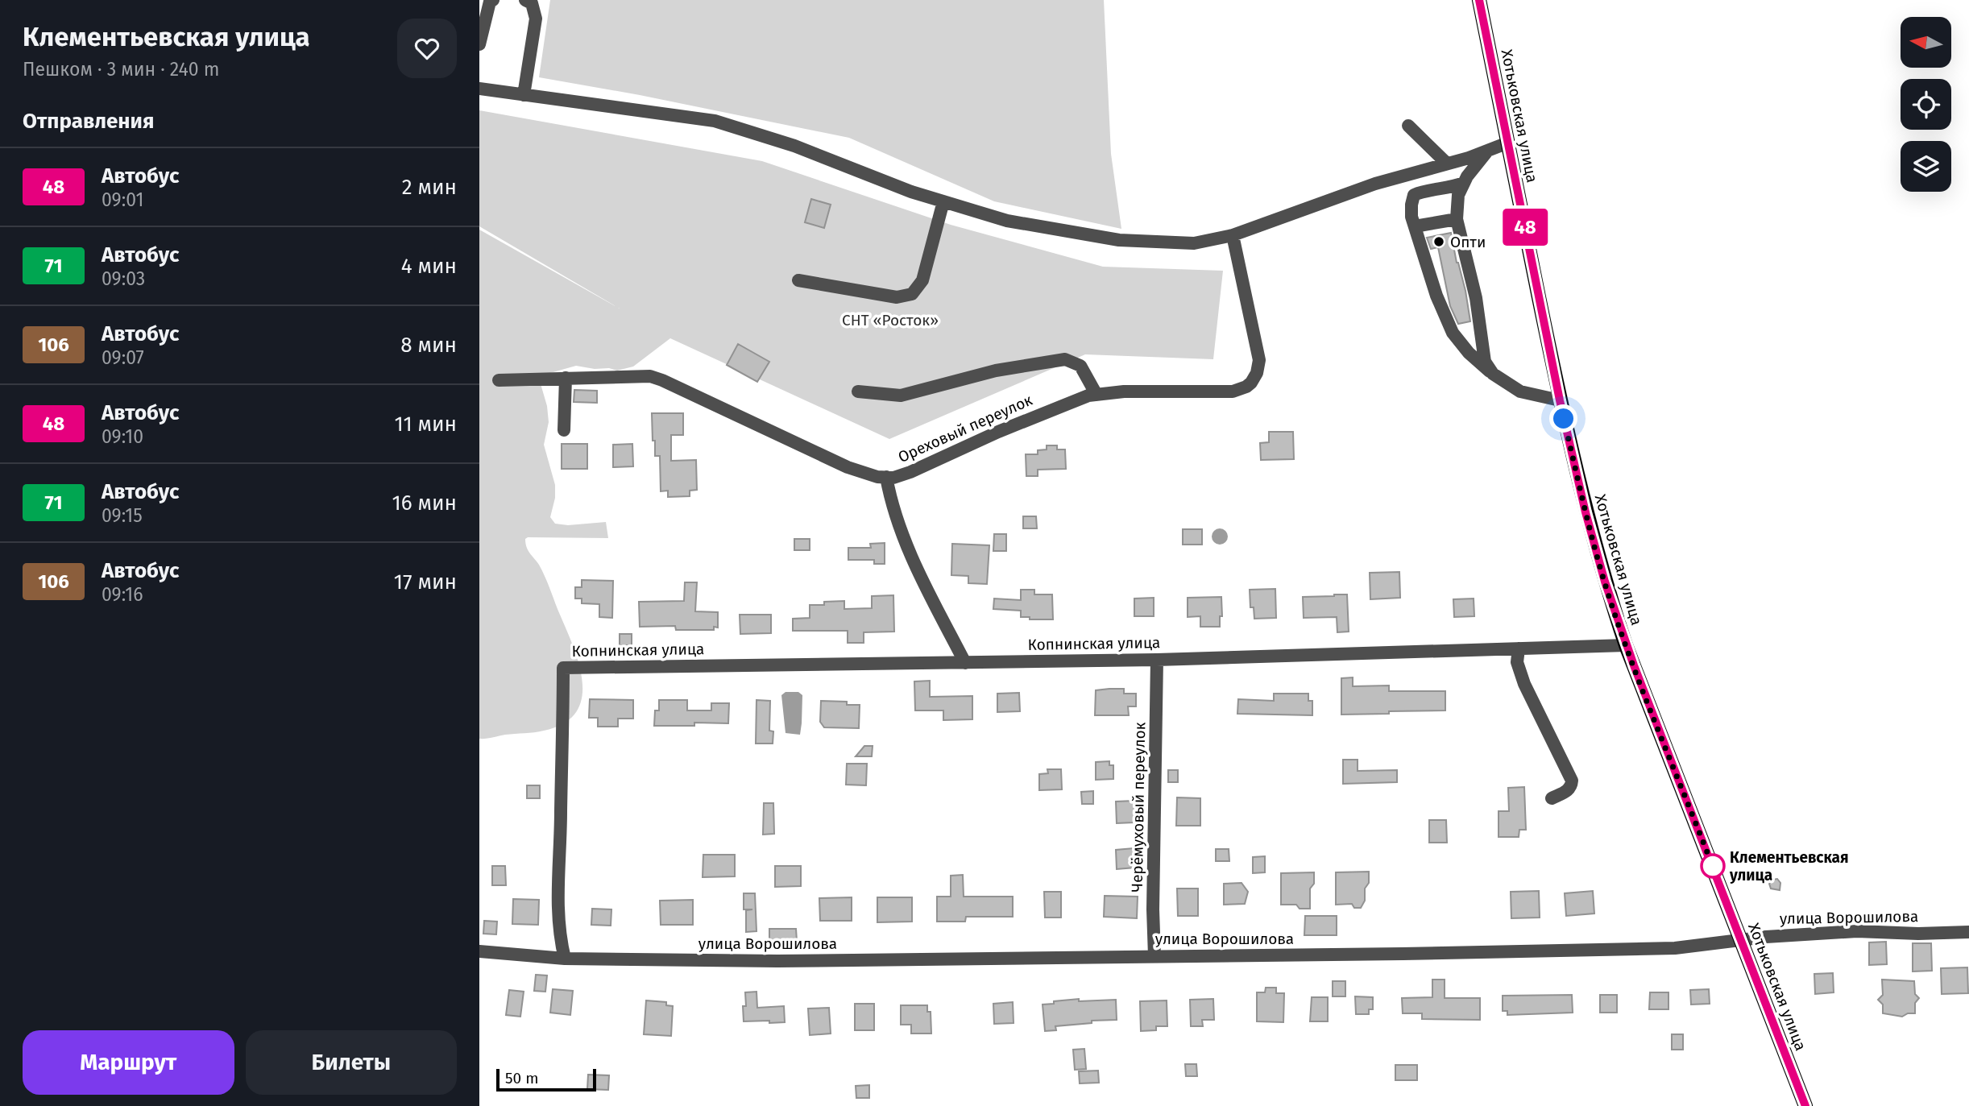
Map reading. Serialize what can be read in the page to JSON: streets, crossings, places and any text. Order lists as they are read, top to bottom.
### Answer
{
  "streets": {
    "main road": ["Хотьковская улица"],
    "street": [
      "Ореховый переулок",
      "Копнинская улица",
      "Черёмуховый переулок",
      "улица Ворошилова"
    ]
  },
  "crossings": [
    ["Хотьковская улица", "Копнинская улица"],
    ["Хотьковская улица", "улица Ворошилова"],
    ["Копнинская улица", "Черёмуховый переулок"],
    ["Копнинская улица", "улица Ворошилова"],
    ["Черёмуховый переулок", "улица Ворошилова"]
  ],
  "parks": ["СНТ «Росток»"],
  "places": ["Опти", "Клементьевская улица"],
  "lines": ["bus line 48"],
  "scale_bar": "50 m",
  "north": "left",
  "page": {
    "heading": [
      ["Клементьевская улица", "Пешком · 3 мин · 240 m"],
      "Отправления"
    ],
    "on_map": "48",
    "list": [
      {
        "mark": "48",
        "name": "Автобус",
        "note": "09:01",
        "value": "2 мин"
      },
      {
        "mark": "71",
        "name": "Автобус",
        "note": "09:03",
        "value": "4 мин"
      },
      {
        "mark": "106",
        "name": "Автобус",
        "note": "09:07",
        "value": "8 мин"
      },
      {
        "mark": "48",
        "name": "Автобус",
        "note": "09:10",
        "value": "11 мин"
      },
      {
        "mark": "71",
        "name": "Автобус",
        "note": "09:15",
        "value": "16 мин"
      },
      {
        "mark": "106",
        "name": "Автобус",
        "note": "09:16",
        "value": "17 мин"
      }
    ],
    "buttons": ["Маршрут", "Билеты"],
    "scale": "50 m"
  }
}
